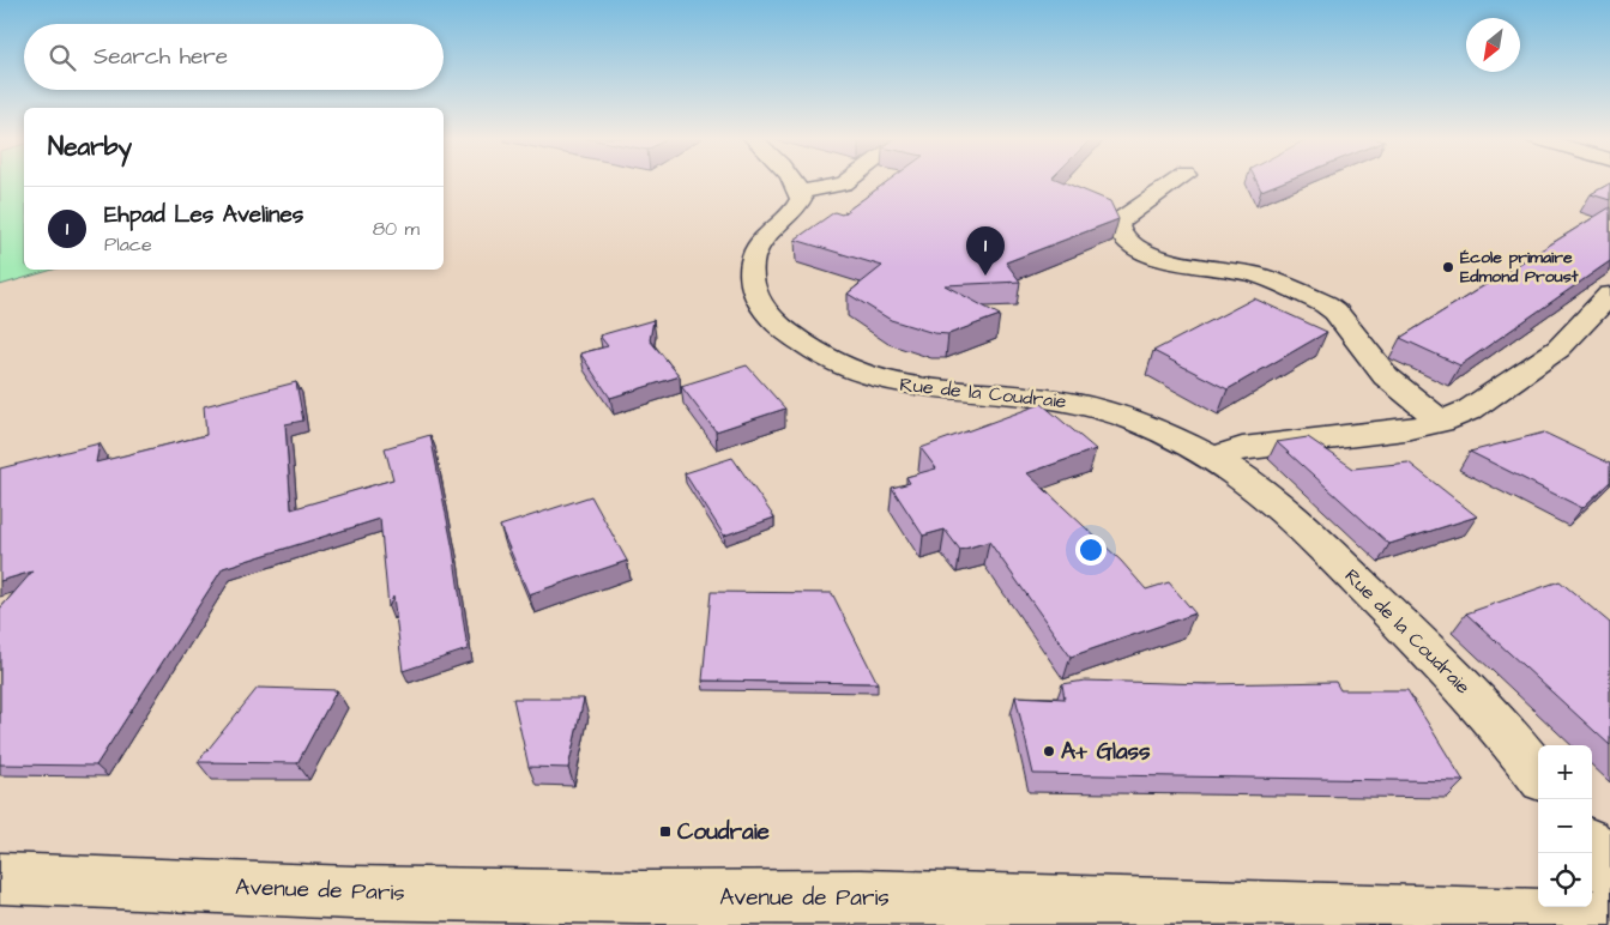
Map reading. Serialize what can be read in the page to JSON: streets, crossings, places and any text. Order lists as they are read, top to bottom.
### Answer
{
  "streets": {
    "street": ["Rue de la Coudraie", "Avenue de Paris"]
  },
  "places": {
    "other": ["École primaire Edmond Proust", "A+ Glass"],
    "transit": ["Coudraie"]
  },
  "north": "bottom left",
  "page": {
    "search": "Search here",
    "heading": "Nearby",
    "list": [
      {
        "mark": "1",
        "name": "Ehpad Les Avelines",
        "note": "Place",
        "value": "80 m"
      }
    ],
    "pins": "1",
    "map_buttons": ["+", "−"]
  }
}
